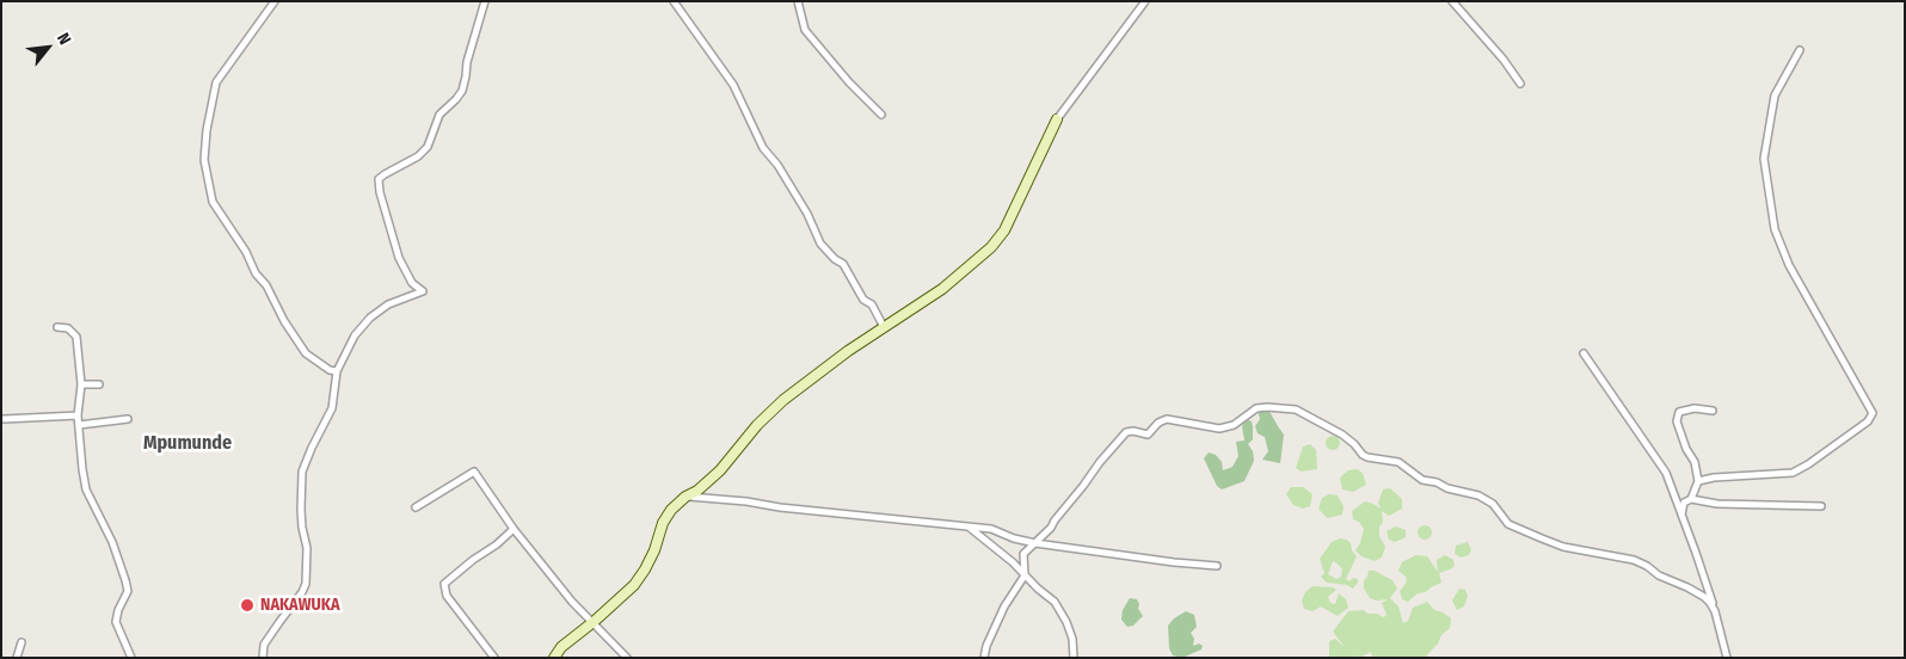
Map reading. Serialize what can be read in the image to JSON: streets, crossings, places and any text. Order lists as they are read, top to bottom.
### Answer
{
  "districts": ["Mpumunde"],
  "places": ["NAKAWUKA"],
  "north": "top right"
}
